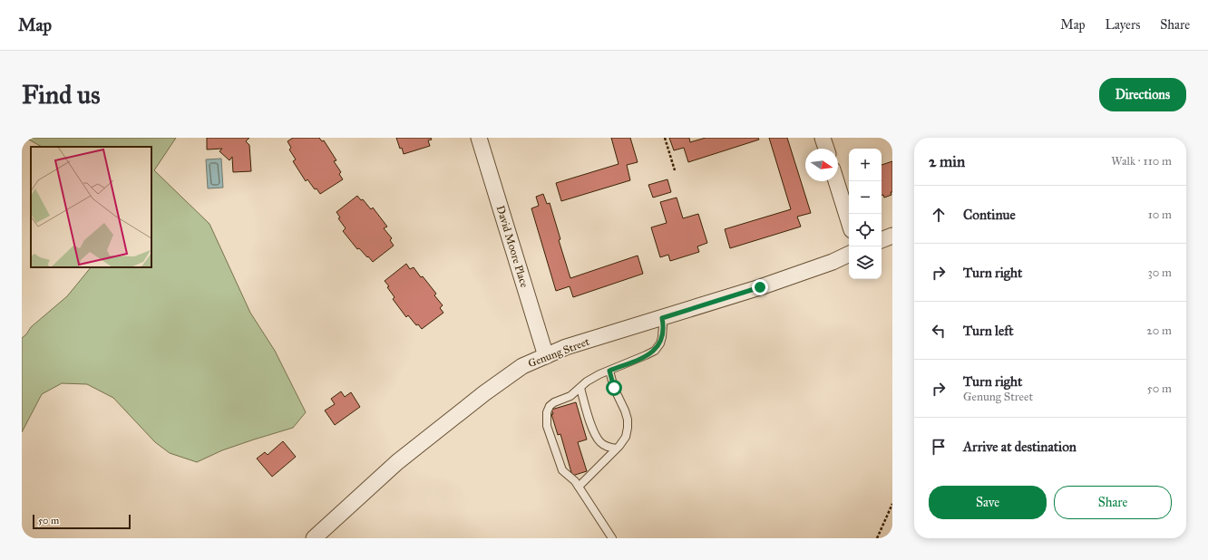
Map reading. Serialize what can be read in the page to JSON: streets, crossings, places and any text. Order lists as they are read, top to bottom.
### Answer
{
  "streets": {
    "street": ["David Moore Place", "Genung Street"]
  },
  "crossings": [
    ["David Moore Place", "Genung Street"]
  ],
  "scale_bar": "50 m",
  "north": "right",
  "page": {
    "header": "Map",
    "nav": ["Map", "Layers", "Share"],
    "buttons": [
      "Directions",
      ["Save", "Share"]
    ],
    "title": "Find us",
    "heading": ["2 min", "Walk · 110 m"],
    "map_buttons": ["+", "−"],
    "list": [
      ["Continue", "10 m"],
      ["Turn right", "30 m"],
      ["Turn left", "20 m"],
      ["Turn right", "Genung Street", "50 m"],
      "Arrive at destination"
    ],
    "scale": "50 m"
  }
}
